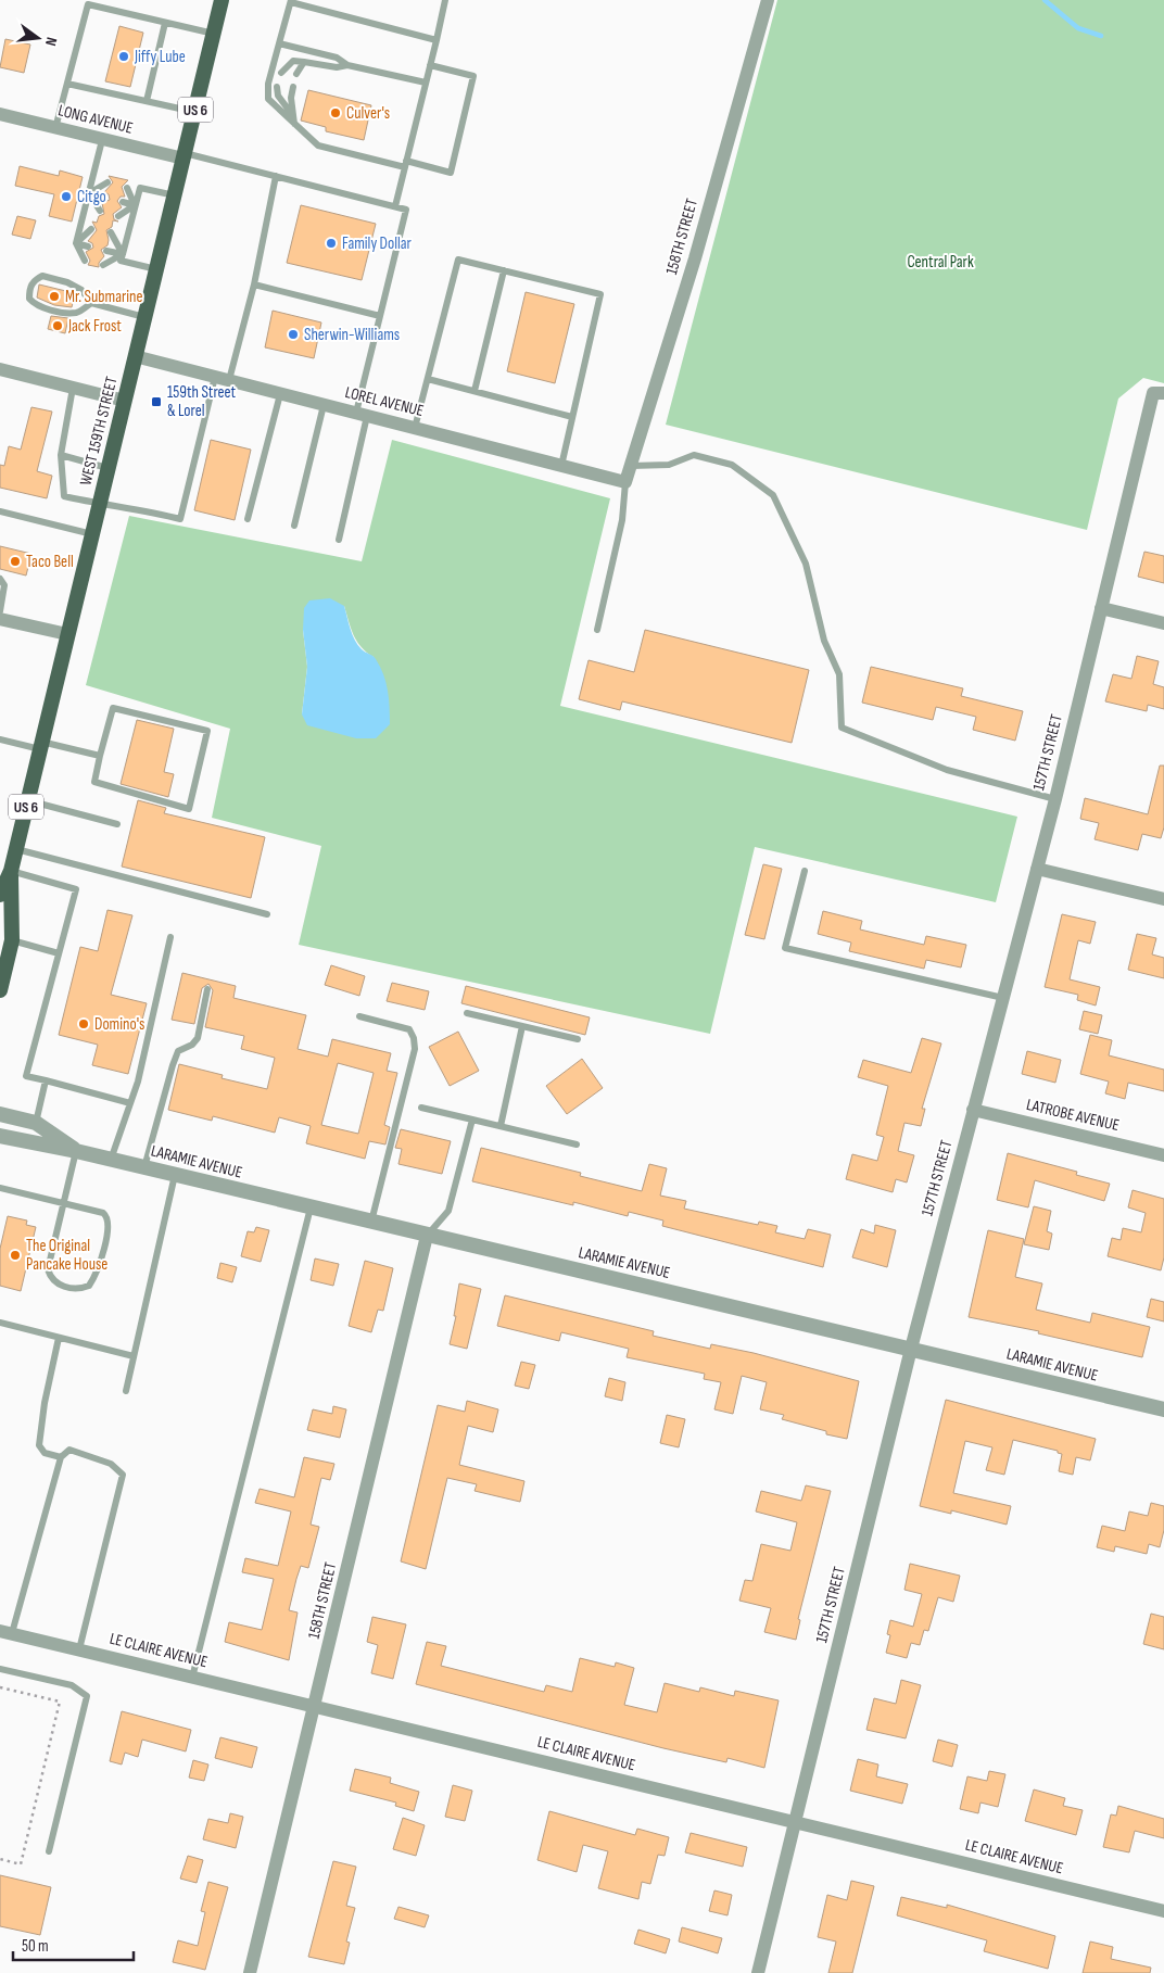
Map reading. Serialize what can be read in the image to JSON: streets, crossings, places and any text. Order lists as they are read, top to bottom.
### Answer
{
  "streets": {
    "main road": ["US 6", "WEST 159TH STREET"],
    "street": [
      "LONG AVENUE",
      "158TH STREET",
      "LOREL AVENUE",
      "157TH STREET",
      "LATROBE AVENUE",
      "LARAMIE AVENUE",
      "LE CLAIRE AVENUE"
    ]
  },
  "crossings": [
    ["LONG AVENUE", "WEST 159TH STREET"],
    ["158TH STREET", "LOREL AVENUE"],
    ["158TH STREET", "LARAMIE AVENUE"],
    ["158TH STREET", "LE CLAIRE AVENUE"],
    ["LOREL AVENUE", "WEST 159TH STREET"],
    ["157TH STREET", "LATROBE AVENUE"],
    ["157TH STREET", "LARAMIE AVENUE"],
    ["157TH STREET", "LE CLAIRE AVENUE"]
  ],
  "parks": ["Central Park"],
  "places": {
    "other": [
      "Jiffy Lube",
      "Culver's",
      "Citgo",
      "Family Dollar",
      "Mr. Submarine",
      "Jack Frost",
      "Sherwin-Williams",
      "Taco Bell",
      "Domino's",
      "The Original Pancake House"
    ],
    "transit": ["159th Street & Lorel"]
  },
  "scale_bar": "50 m",
  "north": "right"
}
